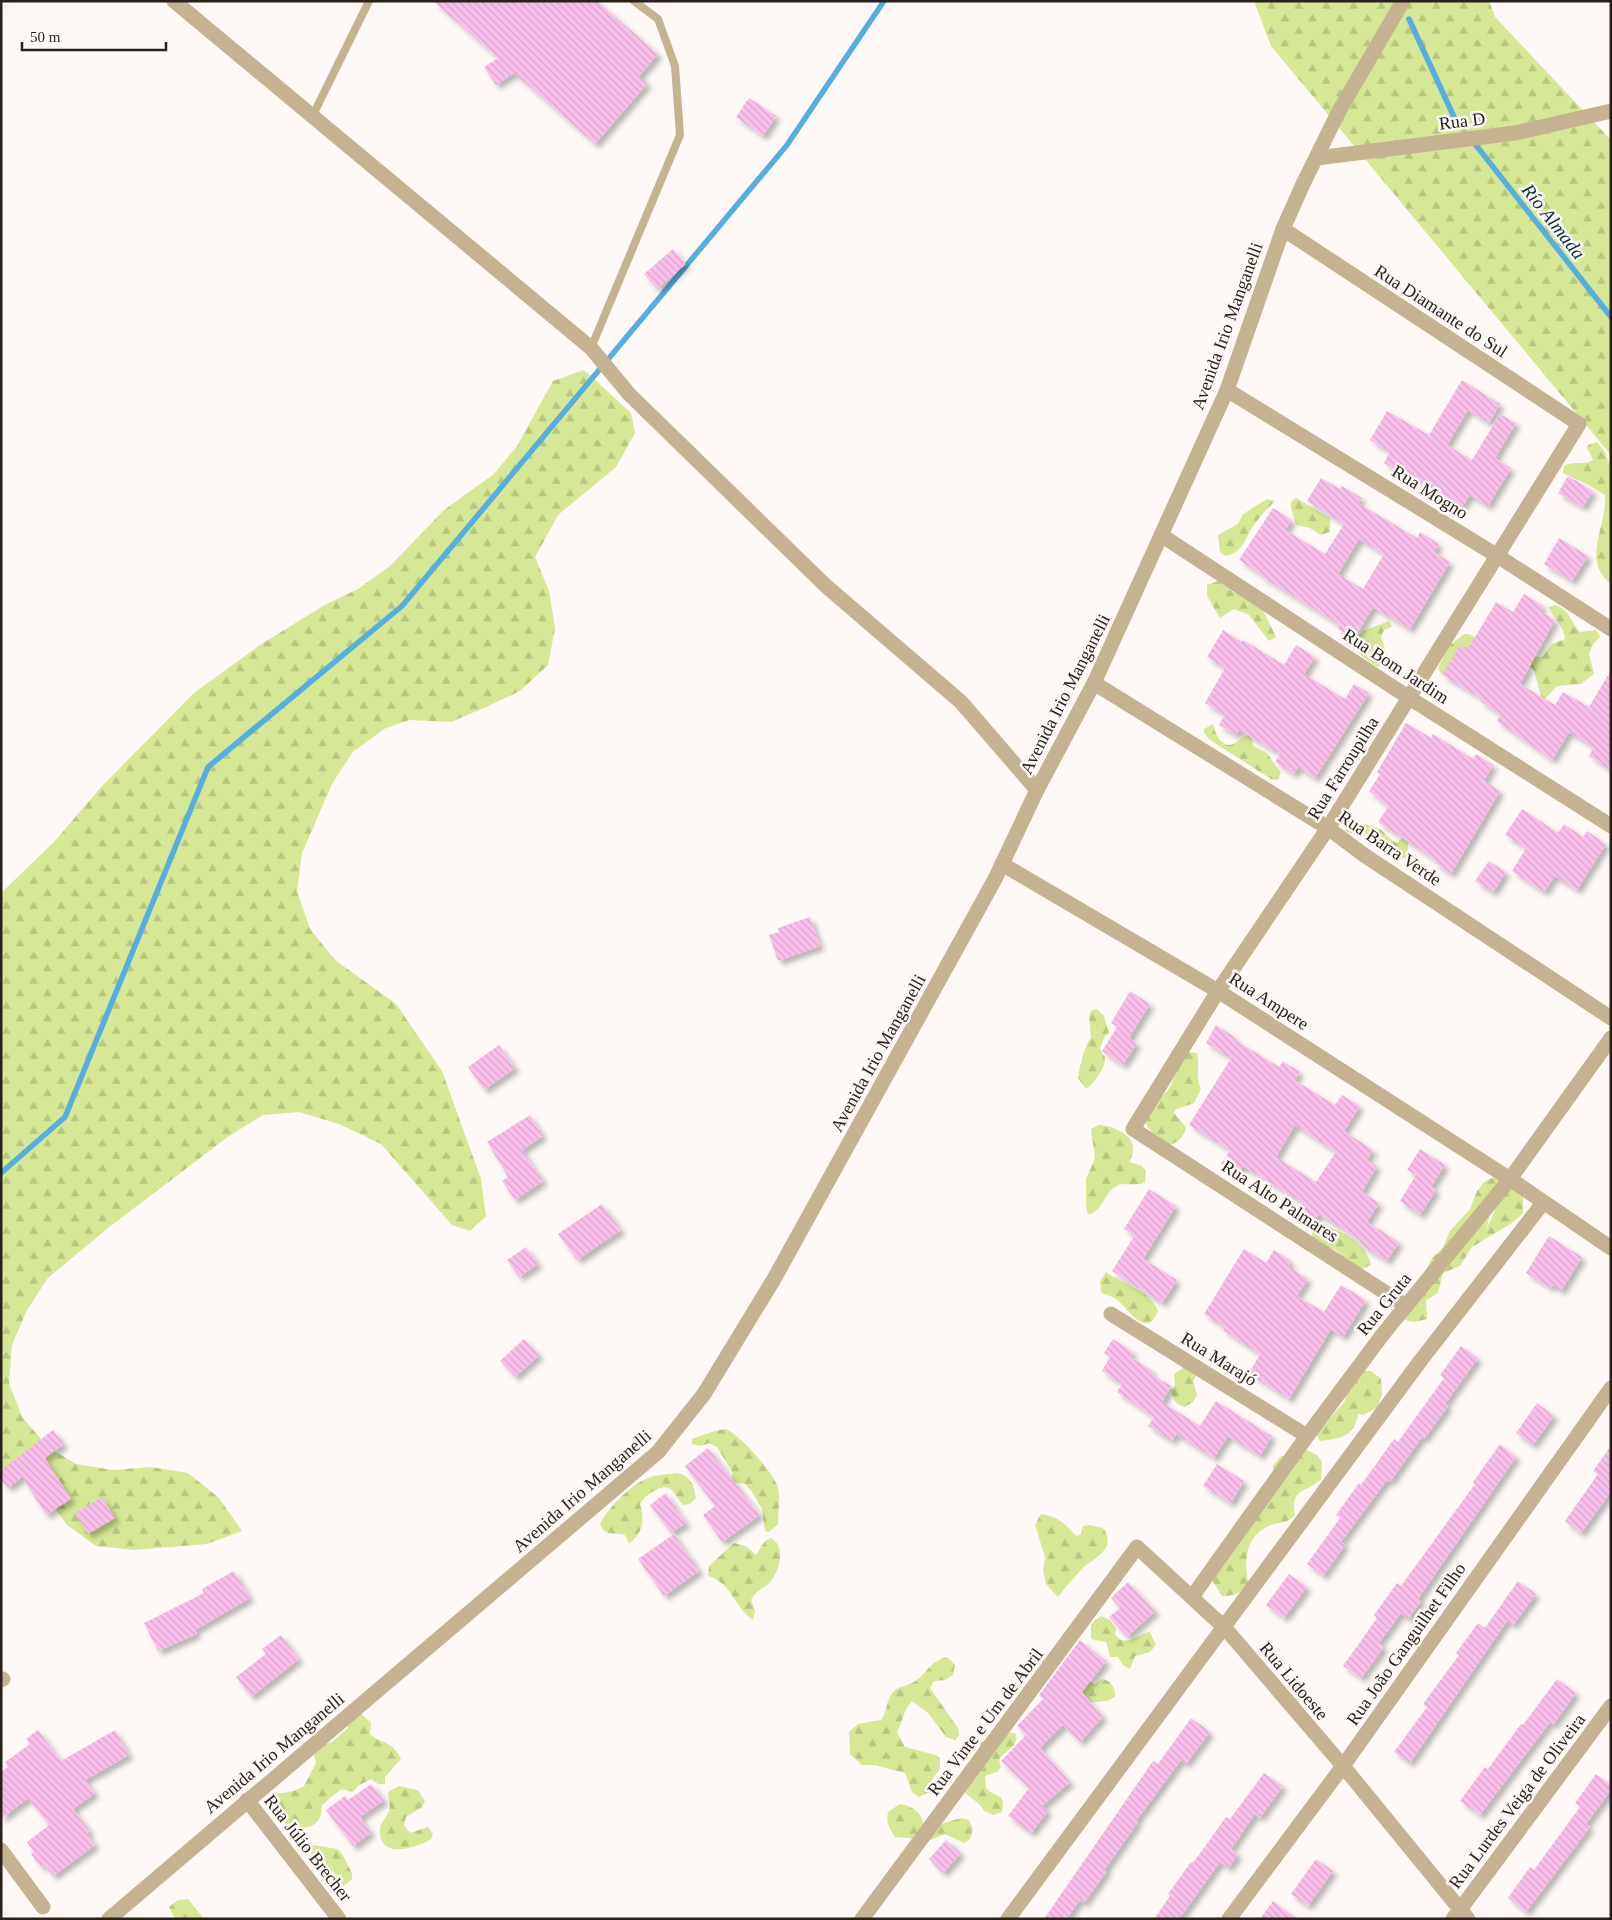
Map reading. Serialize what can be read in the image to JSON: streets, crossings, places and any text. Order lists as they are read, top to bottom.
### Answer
{
  "streets": {
    "street": [
      "Rua D",
      "Rua Diamante do Sul",
      "Avenida Irio Manganelli",
      "Rua Mogno",
      "Rua Bom Jardim",
      "Rua Farroupilha",
      "Rua Barra Verde",
      "Rua Ampere",
      "Rua Alto Palmares",
      "Rua Gruta",
      "Rua Marajó",
      "Rua João Ganguilhet Filho",
      "Rua Lidoeste",
      "Rua Vinte e Um de Abril",
      "Rua Lurdes Veiga de Oliveira",
      "Rua Júlio Brecher"
    ]
  },
  "crossings": [
    ["Rua D", "Avenida Irio Manganelli"],
    ["Rua Diamante do Sul", "Avenida Irio Manganelli"],
    ["Rua Diamante do Sul", "Rua Farroupilha"],
    ["Avenida Irio Manganelli", "Rua Mogno"],
    ["Avenida Irio Manganelli", "Rua Bom Jardim"],
    ["Avenida Irio Manganelli", "Rua Barra Verde"],
    ["Avenida Irio Manganelli", "Rua Ampere"],
    ["Avenida Irio Manganelli", "Rua Júlio Brecher"],
    ["Rua Mogno", "Rua Farroupilha"],
    ["Rua Bom Jardim", "Rua Farroupilha"],
    ["Rua Farroupilha", "Rua Barra Verde"],
    ["Rua Farroupilha", "Rua Ampere"],
    ["Rua Farroupilha", "Rua Alto Palmares"],
    ["Rua Ampere", "Rua Gruta"],
    ["Rua Alto Palmares", "Rua Gruta"],
    ["Rua Gruta", "Rua Marajó"],
    ["Rua Gruta", "Rua Lidoeste"],
    ["Rua João Ganguilhet Filho", "Rua Lidoeste"],
    ["Rua Lidoeste", "Rua Vinte e Um de Abril"],
    ["Rua Lidoeste", "Rua Lurdes Veiga de Oliveira"]
  ],
  "water": ["Río Almada"],
  "scale_bar": "50 m"
}
